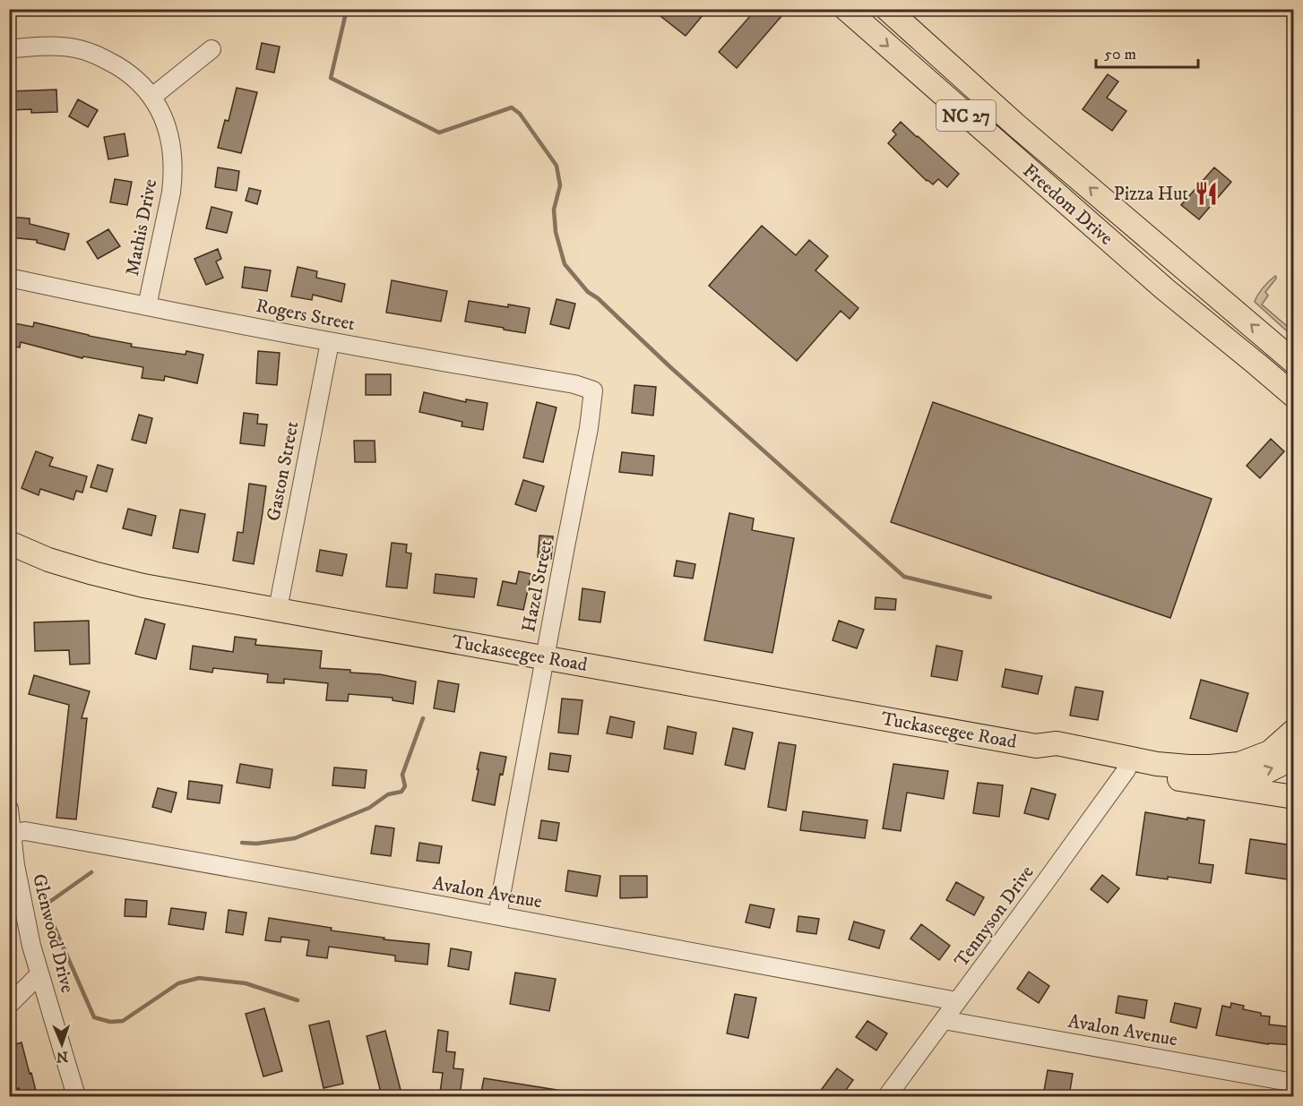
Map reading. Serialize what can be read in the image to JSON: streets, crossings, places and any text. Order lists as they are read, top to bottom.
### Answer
{
  "streets": {
    "main road": ["NC 27", "Freedom Drive", "Tuckaseegee Road"],
    "street": [
      "Mathis Drive",
      "Rogers Street",
      "Gaston Street",
      "Hazel Street",
      "Avalon Avenue",
      "Tennyson Drive",
      "Glenwood Drive"
    ]
  },
  "crossings": [
    ["Mathis Drive", "Rogers Street"],
    ["Rogers Street", "Gaston Street"],
    ["Rogers Street", "Hazel Street"],
    ["Gaston Street", "Tuckaseegee Road"],
    ["Hazel Street", "Tuckaseegee Road"],
    ["Hazel Street", "Avalon Avenue"],
    ["Tuckaseegee Road", "Tennyson Drive"],
    ["Avalon Avenue", "Tennyson Drive"],
    ["Avalon Avenue", "Glenwood Drive"]
  ],
  "places": {
    "restaurant": ["Pizza Hut"]
  },
  "scale_bar": "50 m",
  "north": "bottom"
}
